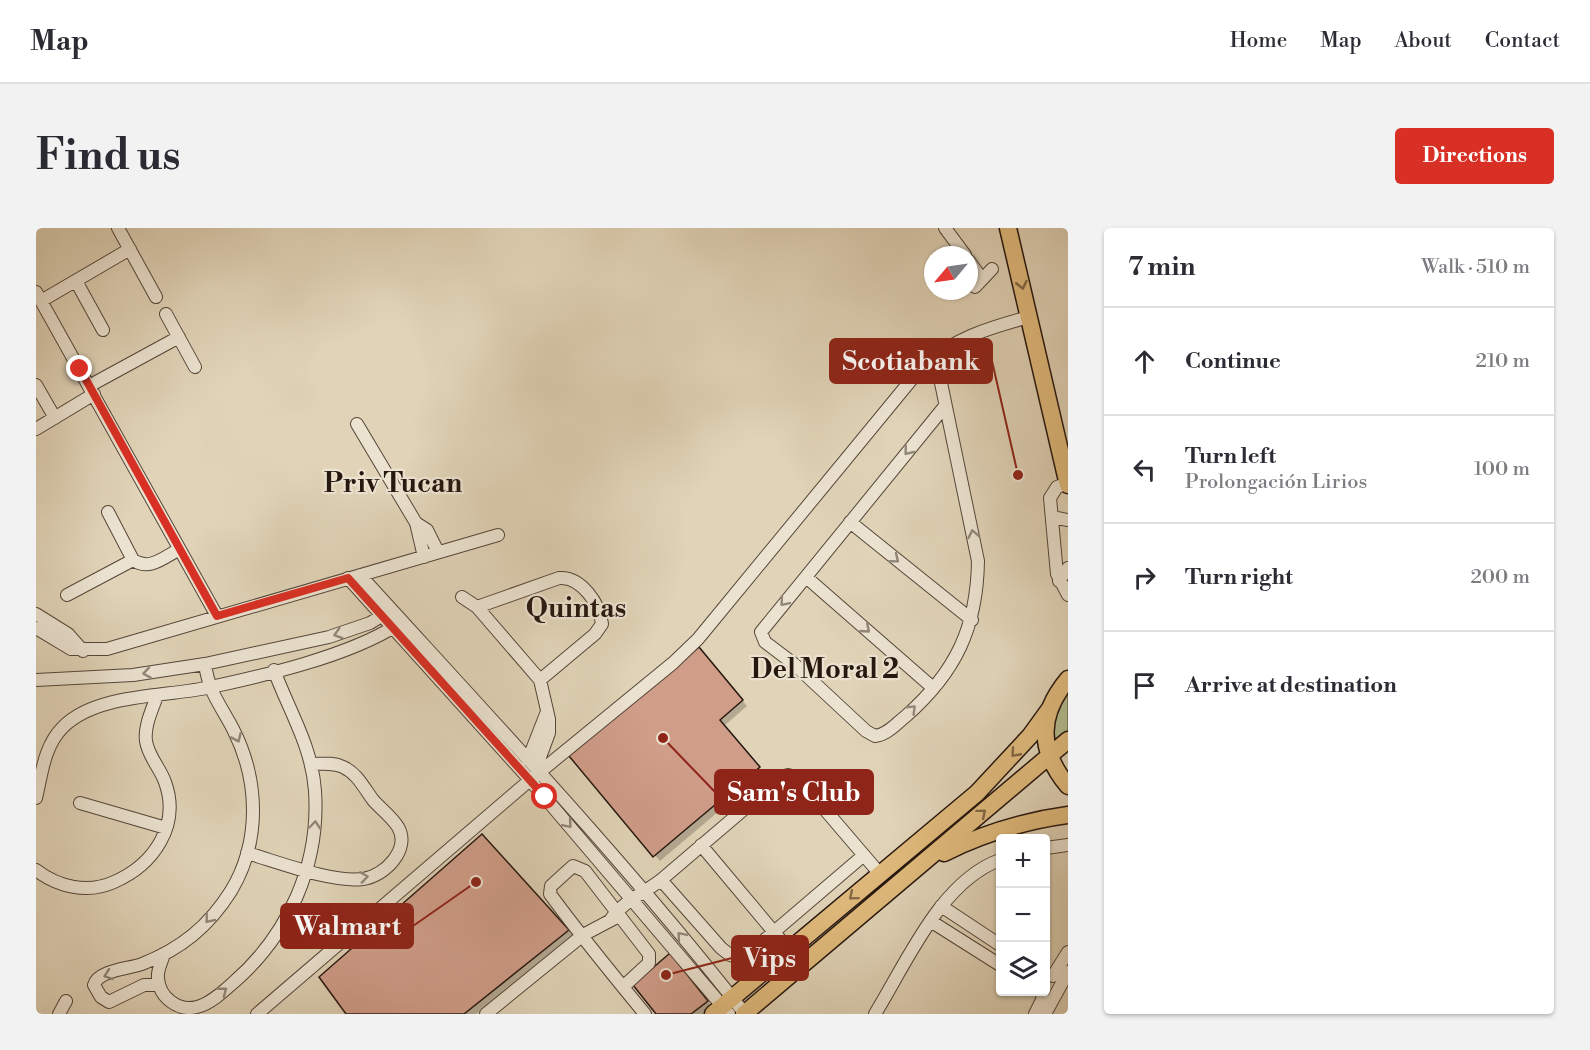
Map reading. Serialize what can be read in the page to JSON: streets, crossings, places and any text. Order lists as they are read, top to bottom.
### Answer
{
  "districts": ["Priv Tucan", "Quintas", "Del Moral 2"],
  "places": [
    "Scotiabank",
    "Sam's Club",
    "Walmart",
    "Vips"
  ],
  "north": "bottom left",
  "page": {
    "header": "Map",
    "nav": [
      "Home",
      "Map",
      "About",
      "Contact"
    ],
    "buttons": "Directions",
    "title": "Find us",
    "heading": ["7 min", "Walk · 510 m"],
    "list": [
      ["Continue", "210 m"],
      ["Turn left", "Prolongación Lirios", "100 m"],
      ["Turn right", "200 m"],
      "Arrive at destination"
    ],
    "map_buttons": ["+", "−"]
  }
}
